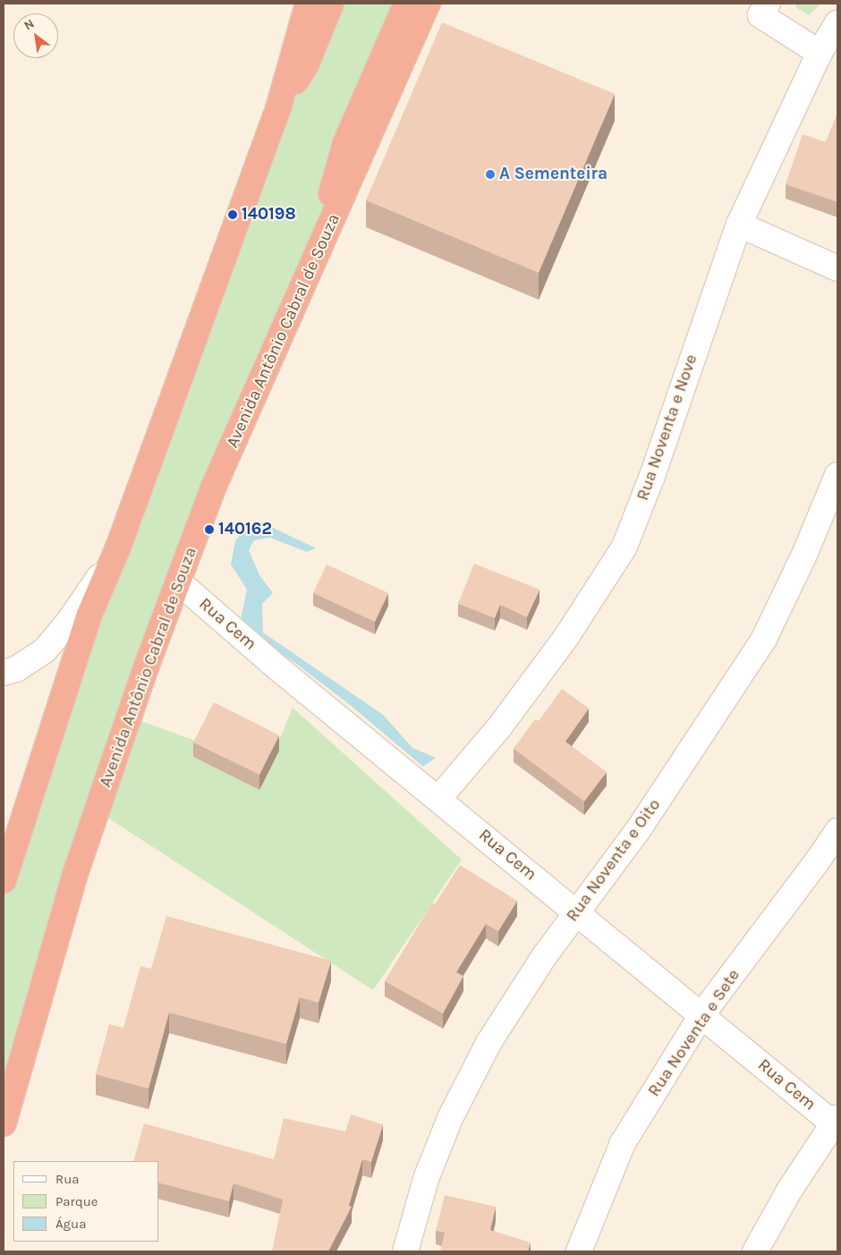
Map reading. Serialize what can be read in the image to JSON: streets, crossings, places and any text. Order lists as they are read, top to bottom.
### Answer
{
  "streets": {
    "highway": ["Avenida Antônio Cabral de Souza"],
    "street": [
      "Rua Noventa e Nove",
      "Rua Cem",
      "Rua Noventa e Oito",
      "Rua Noventa e Sete"
    ]
  },
  "crossings": [
    ["Avenida Antônio Cabral de Souza", "Rua Cem"],
    ["Rua Noventa e Nove", "Rua Cem"],
    ["Rua Cem", "Rua Noventa e Oito"],
    ["Rua Cem", "Rua Noventa e Sete"]
  ],
  "places": ["A Sementeira", "140198", "140162"],
  "legend": ["Rua", "Parque", "Água"],
  "north": "top left"
}
